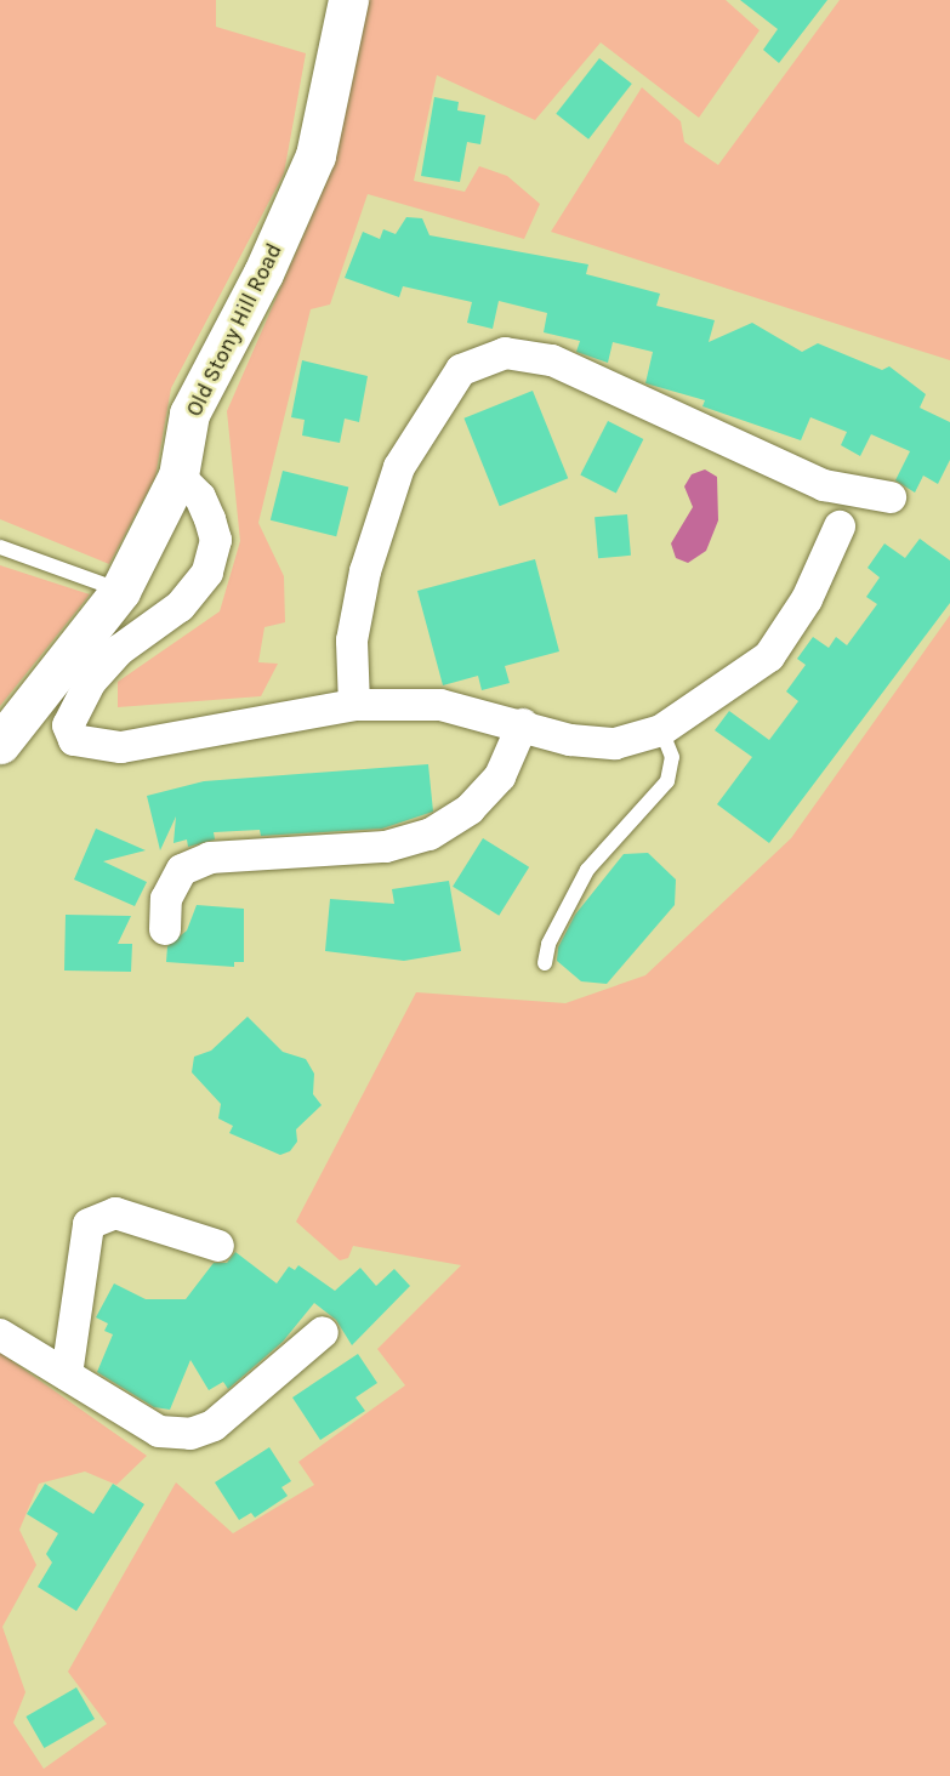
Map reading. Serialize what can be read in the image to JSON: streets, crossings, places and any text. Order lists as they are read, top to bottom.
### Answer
{
  "streets": {
    "street": ["Old Stony Hill Road"]
  }
}
